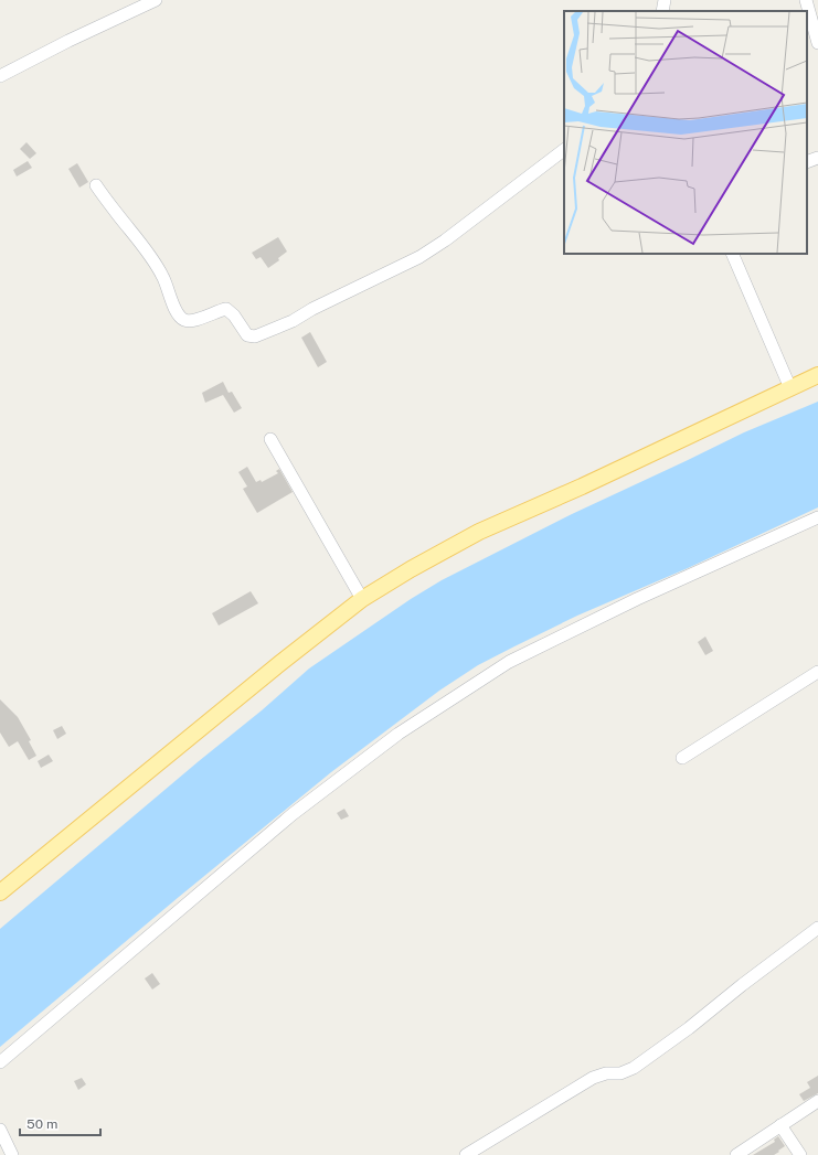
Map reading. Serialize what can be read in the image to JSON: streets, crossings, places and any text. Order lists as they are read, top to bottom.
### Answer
{
  "scale_bar": "50 m"
}
